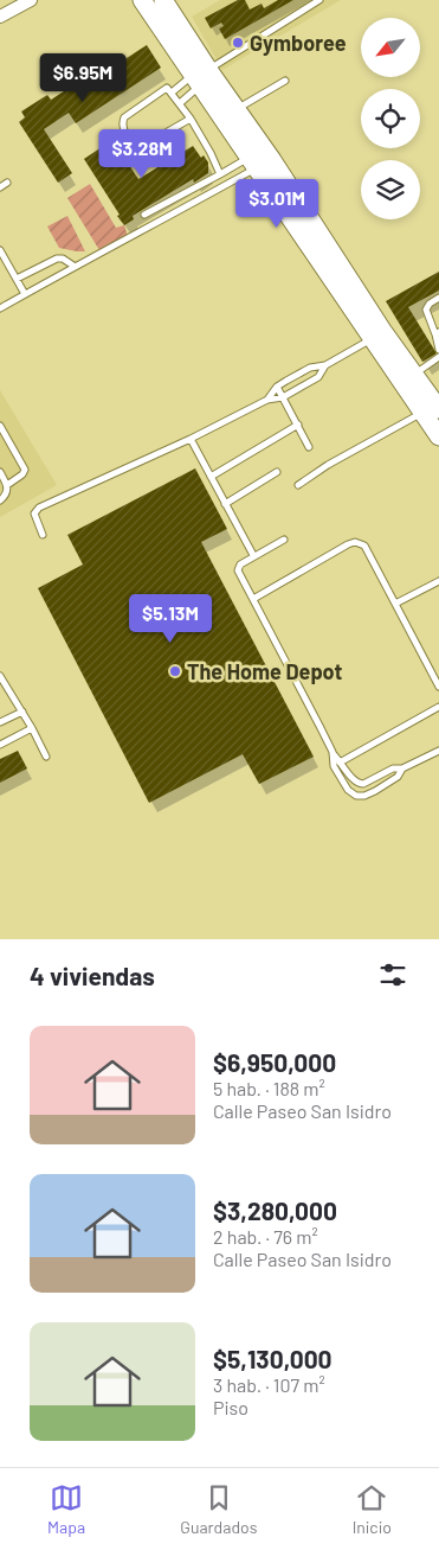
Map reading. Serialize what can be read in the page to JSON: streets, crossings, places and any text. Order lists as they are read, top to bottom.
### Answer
{
  "places": ["Gymboree", "The Home Depot"],
  "north": "bottom left",
  "page": {
    "price": [
      "$6.95M",
      "$3.28M",
      "$3.01M",
      "$5.13M"
    ],
    "heading": "4 viviendas",
    "list": [
      {
        "name": "$6,950,000",
        "note": "5 hab. · 188 m² · Calle Paseo San Isidro"
      },
      {
        "name": "$3,280,000",
        "note": "2 hab. · 76 m² · Calle Paseo San Isidro"
      },
      {
        "name": "$5,130,000",
        "note": "3 hab. · 107 m² · Piso"
      }
    ],
    "tabs": ["Mapa", "Guardados", "Inicio"]
  }
}
